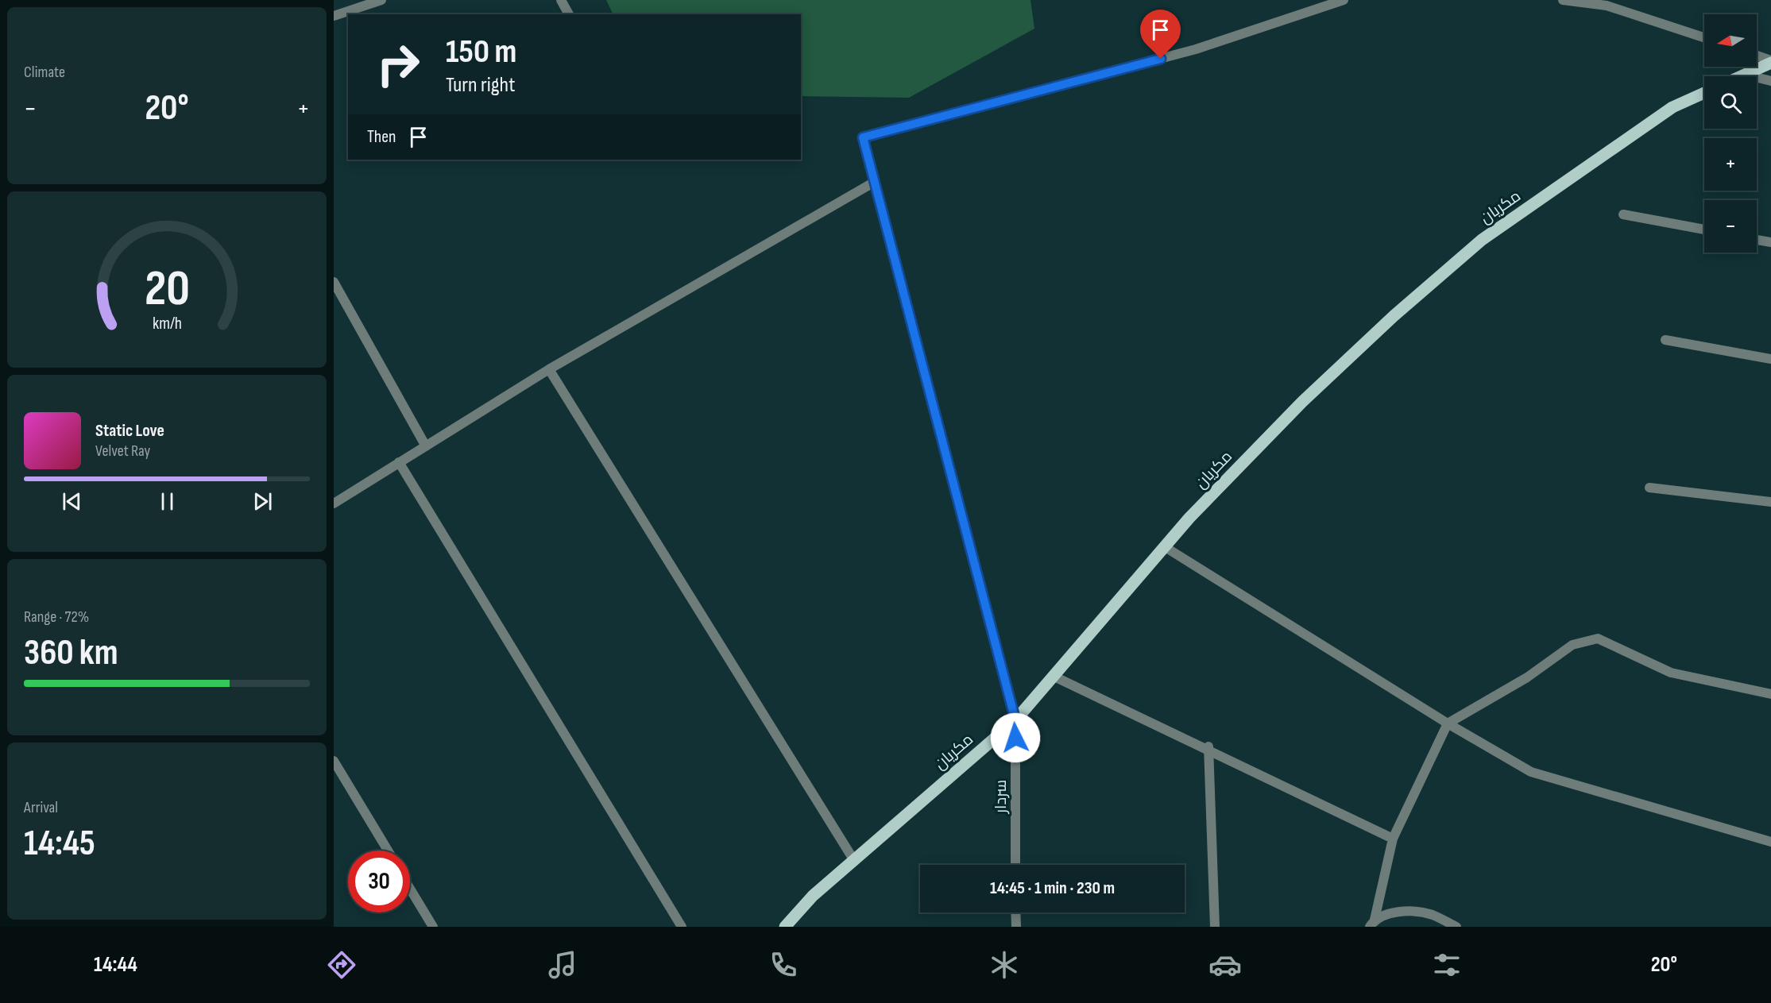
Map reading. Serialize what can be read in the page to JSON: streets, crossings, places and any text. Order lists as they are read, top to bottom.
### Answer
{
  "streets": {
    "main road": ["مکریان"],
    "street": ["سردار"]
  },
  "crossings": [
    ["مکریان", "سردار"]
  ],
  "north": "left",
  "page": {
    "tile": [
      "Climate",
      ["Range · 72%", "360 km"],
      ["Arrival", "14:45"]
    ],
    "map_buttons": ["+", "−"],
    "turn": ["150 m", "Turn right"],
    "heat": ["−", "20°", "+"],
    "then": "Then",
    "song": ["Static Love", "Velvet Ray"],
    "limit": "30",
    "trip": "14:45 · 1 min · 230 m",
    "tabs": ["14:44", "20°"],
    "gauge": ["20", "km/h"]
  }
}
